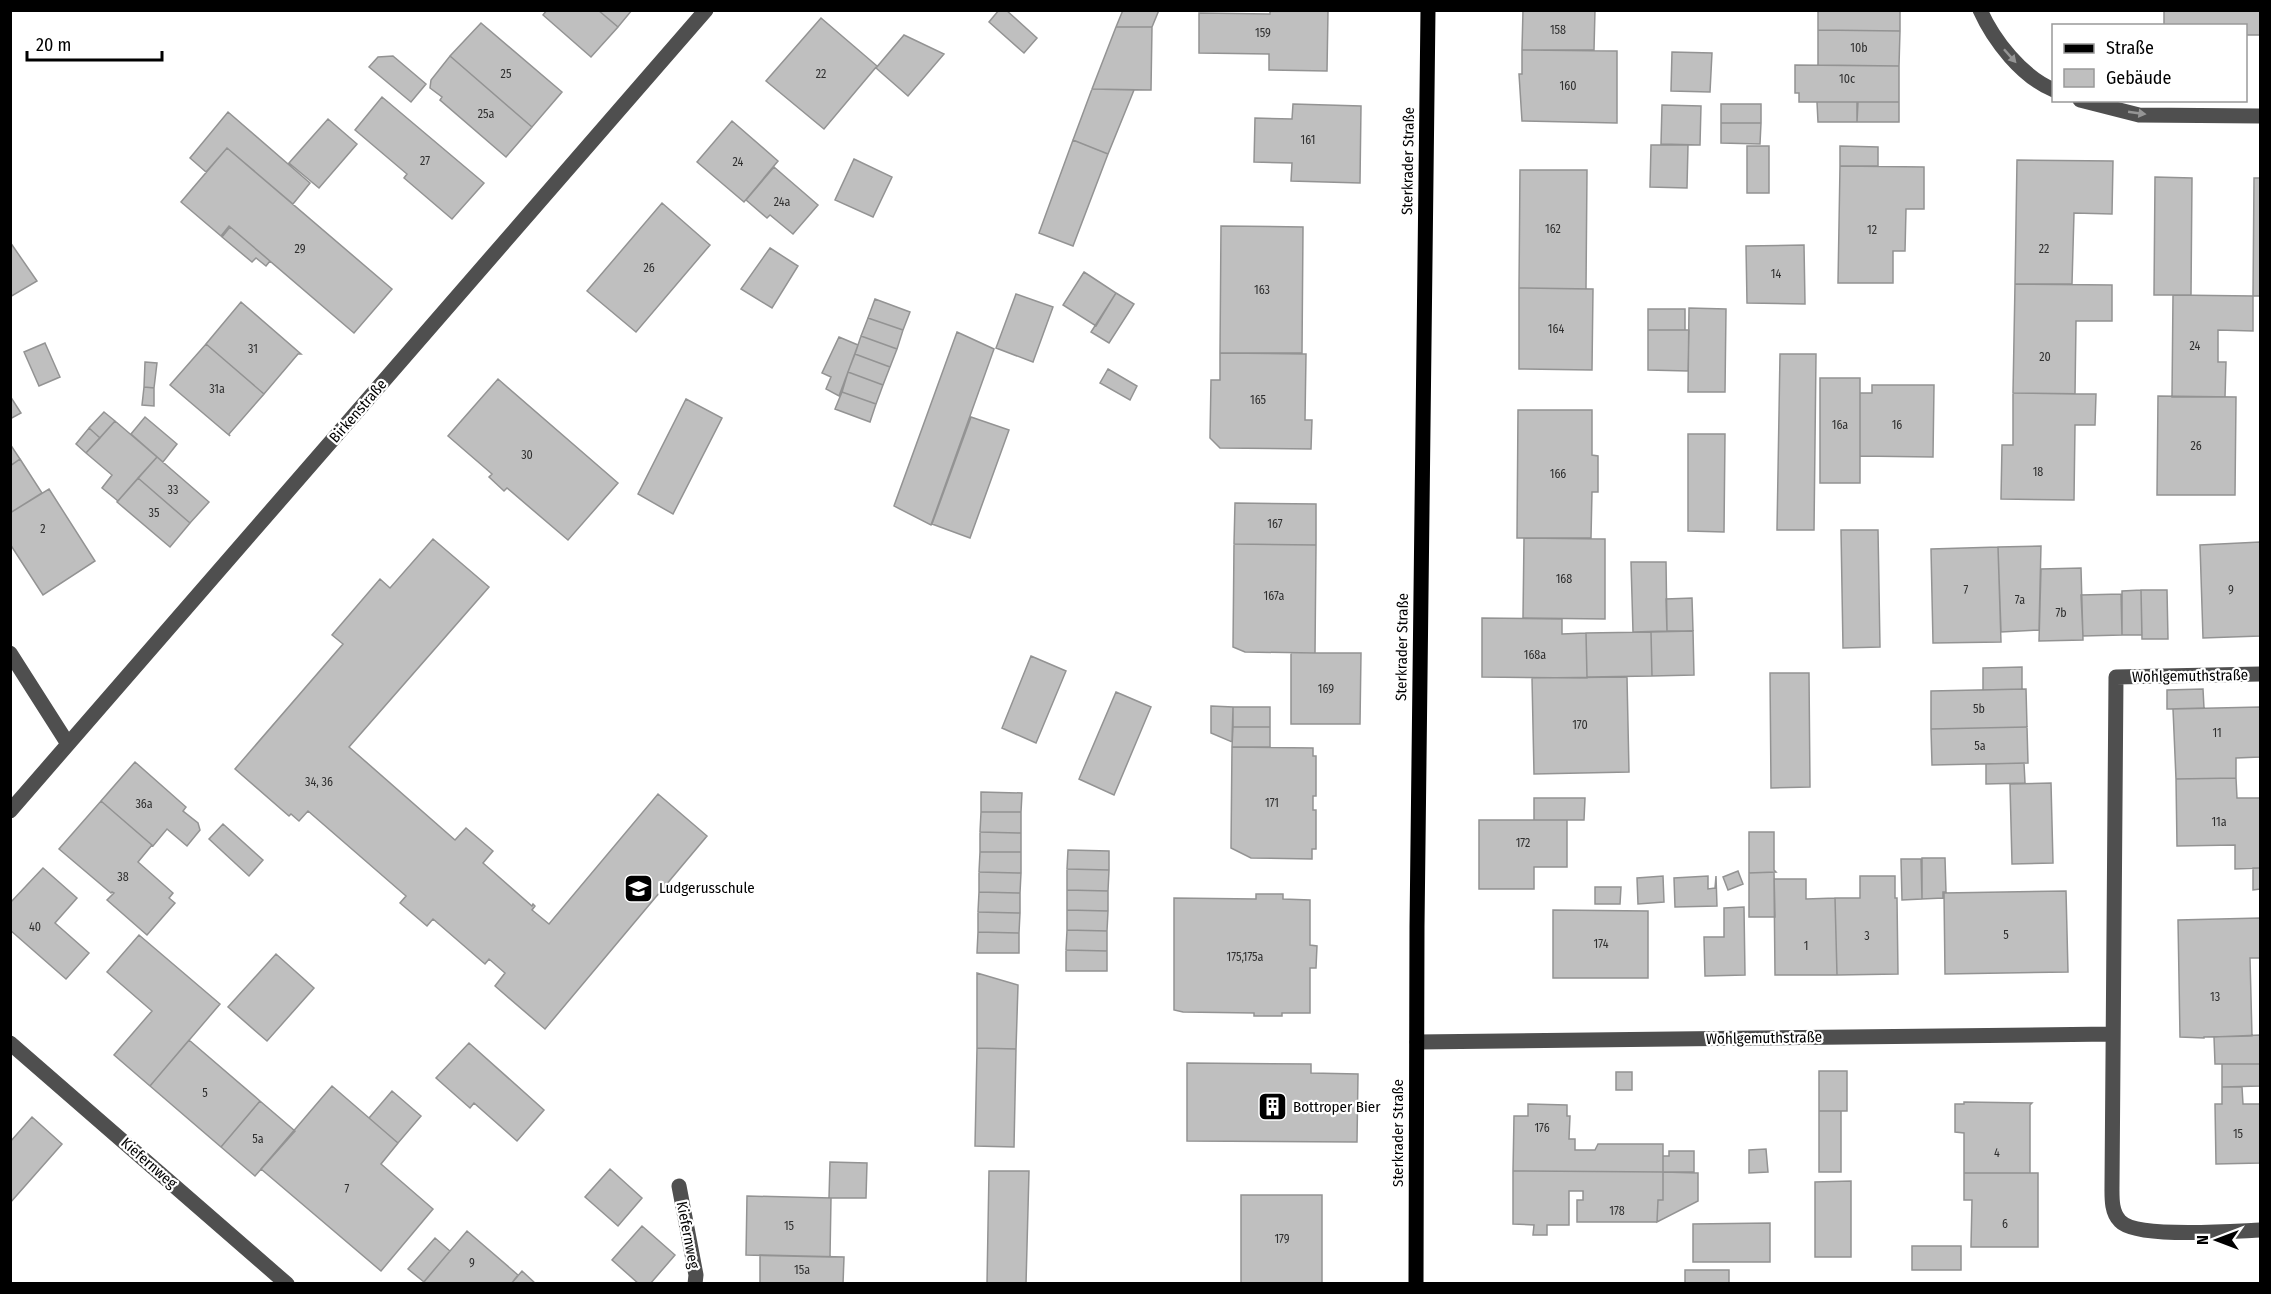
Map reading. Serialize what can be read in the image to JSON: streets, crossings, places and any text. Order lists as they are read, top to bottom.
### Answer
{
  "streets": {
    "main road": ["Sterkrader Straße"],
    "street": ["Birkenstraße", "Wohlgemuthstraße", "Kiefernweg"]
  },
  "crossings": [
    ["Sterkrader Straße", "Wohlgemuthstraße"]
  ],
  "places": {
    "school or university": ["Ludgerusschule"],
    "building": ["Bottroper Bier"]
  },
  "house_numbers": [
    "158",
    "159",
    "10b",
    "25",
    "22",
    "10c",
    "160",
    "25a",
    "161",
    "27",
    "24",
    "24a",
    "162",
    "12",
    "29",
    "22",
    "26",
    "14",
    "163",
    "164",
    "24",
    "31",
    "20",
    "31a",
    "165",
    "16a",
    "16",
    "26",
    "30",
    "18",
    "166",
    "33",
    "35",
    "167",
    "2",
    "168",
    "7",
    "9",
    "167a",
    "7a",
    "7b",
    "168a",
    "169",
    "5b",
    "170",
    "11",
    "5a",
    "34, 36",
    "171",
    "36a",
    "11a",
    "172",
    "38",
    "40",
    "5",
    "3",
    "174",
    "1",
    "175,175a",
    "13",
    "5",
    "176",
    "15",
    "5a",
    "4",
    "7",
    "178",
    "6",
    "15",
    "179",
    "9",
    "15a"
  ],
  "legend": ["Straße", "Gebäude"],
  "scale_bar": "20 m",
  "north": "left"
}
